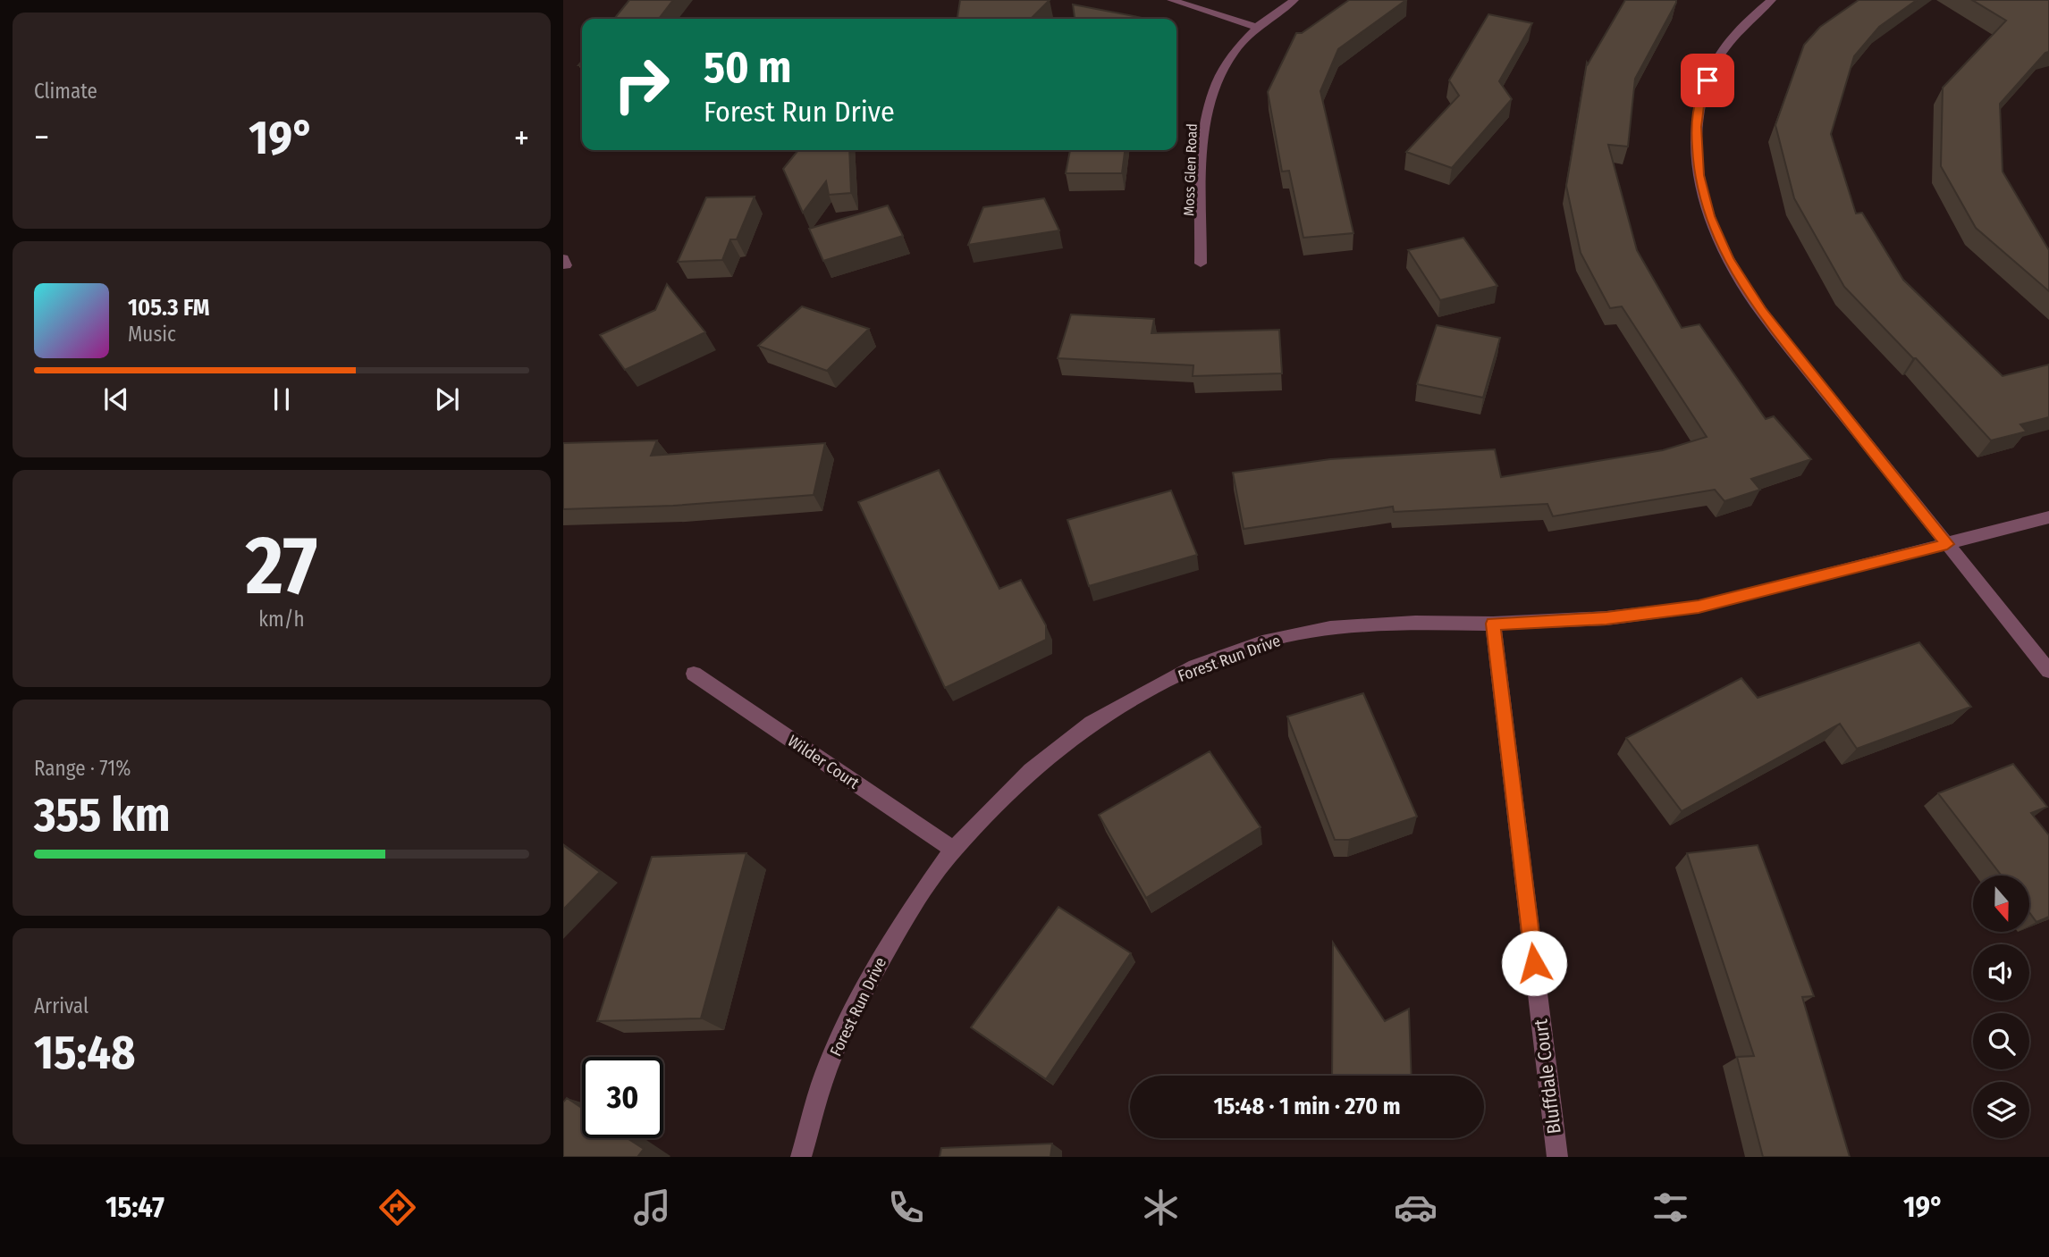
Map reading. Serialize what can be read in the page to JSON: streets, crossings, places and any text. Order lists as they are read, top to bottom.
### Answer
{
  "streets": {
    "street": [
      "Moss Glen Road",
      "Forest Run Drive",
      "Wilder Court",
      "Bluffdale Court"
    ]
  },
  "crossings": [
    ["Forest Run Drive", "Wilder Court"],
    ["Forest Run Drive", "Bluffdale Court"]
  ],
  "north": "bottom",
  "page": {
    "tile": [
      "Climate",
      ["27", "km/h"],
      ["Range · 71%", "355 km"],
      ["Arrival", "15:48"]
    ],
    "turn": ["50 m", "Forest Run Drive"],
    "heat": ["−", "19°", "+"],
    "song": ["105.3 FM", "Music"],
    "limit": "30",
    "trip": "15:48 · 1 min · 270 m",
    "tabs": ["15:47", "19°"]
  }
}
